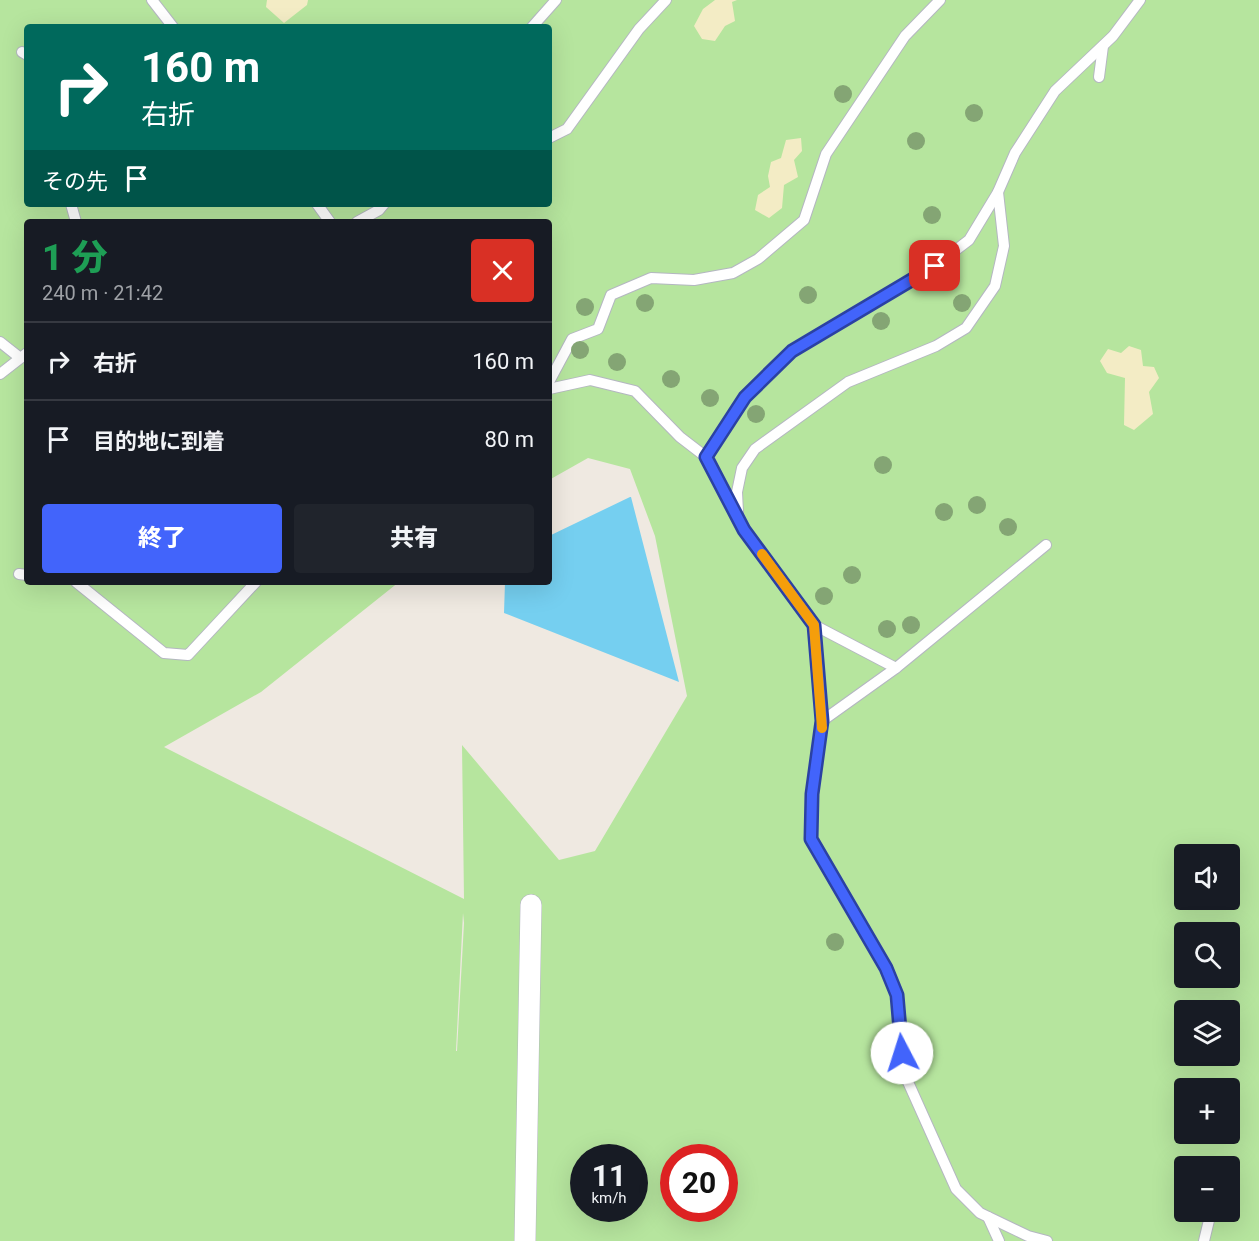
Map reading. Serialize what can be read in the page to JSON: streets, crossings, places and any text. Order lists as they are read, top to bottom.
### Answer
{
  "page": {
    "turn": ["160 m", "右折"],
    "then": "その先",
    "heading": ["1 分", "240 m · 21:42"],
    "list": [
      {
        "name": "右折",
        "value": "160 m"
      },
      {
        "name": "目的地に到着",
        "value": "80 m"
      }
    ],
    "buttons": ["終了", "共有"],
    "map_buttons": ["+", "−"],
    "speed": "11 km/h",
    "limit": "20"
  }
}
